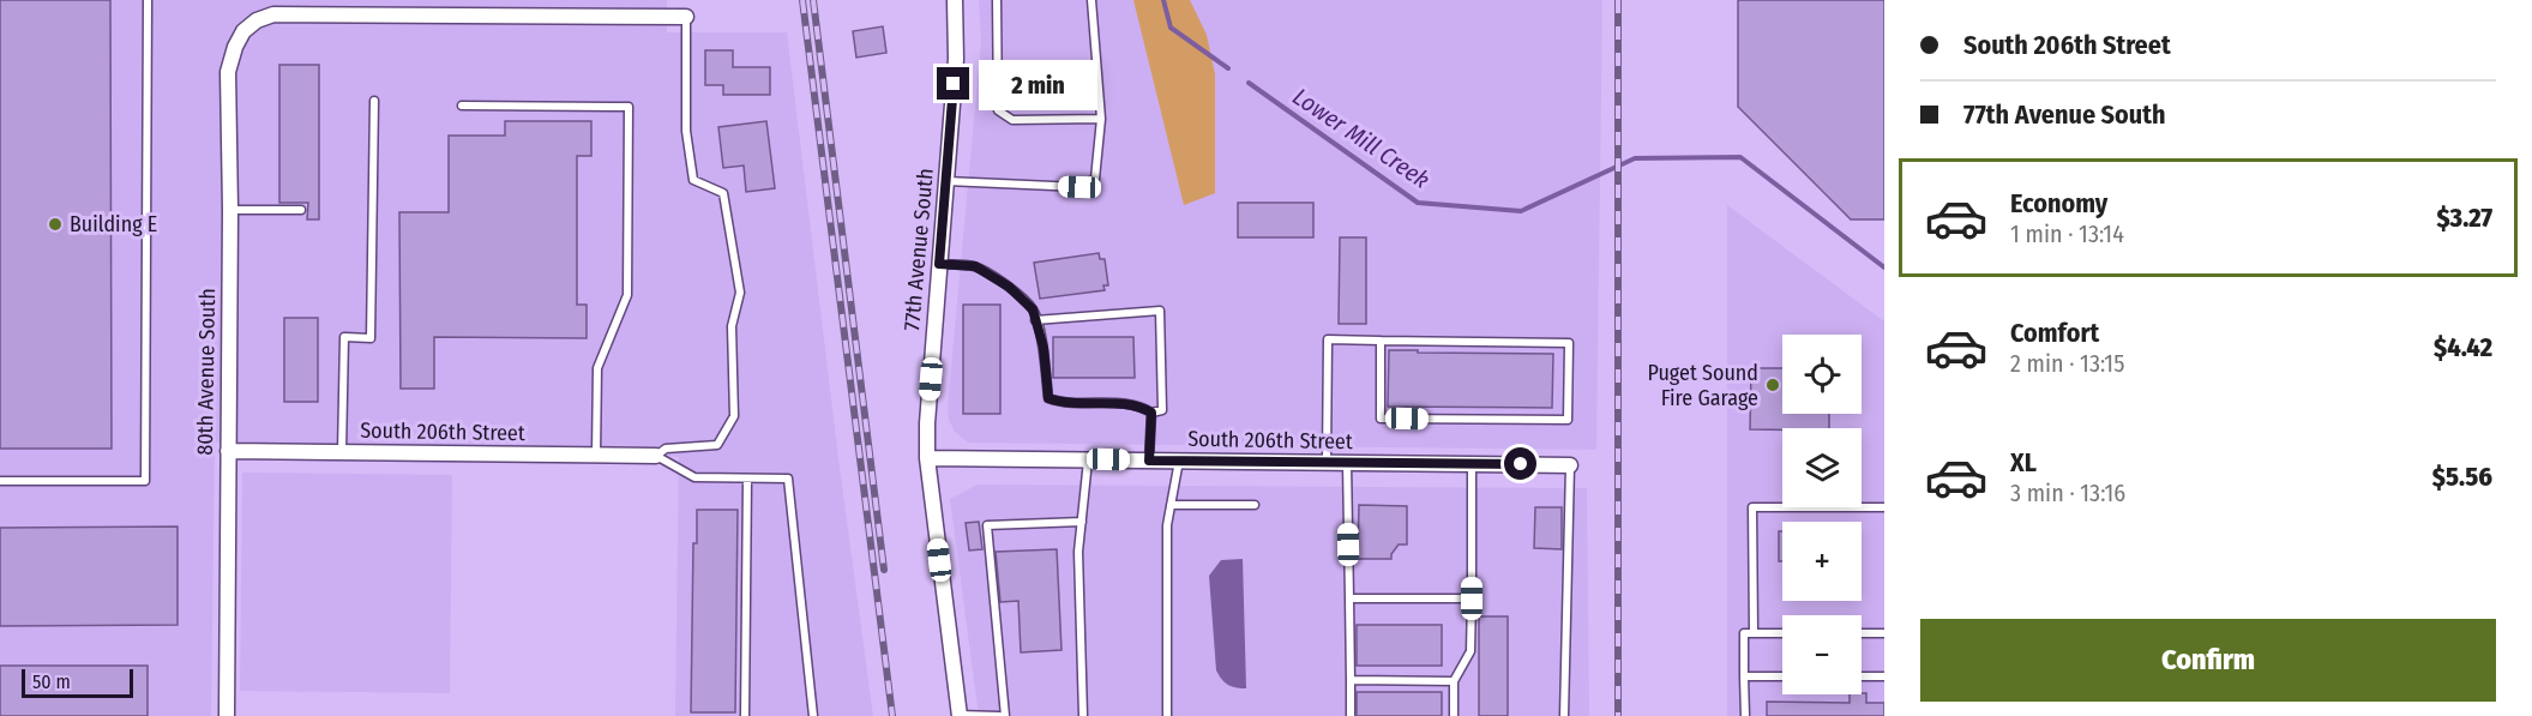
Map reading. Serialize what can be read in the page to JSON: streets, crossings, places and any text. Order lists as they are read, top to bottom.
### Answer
{
  "streets": {
    "street": ["77th Avenue South", "80th Avenue South", "South 206th Street"]
  },
  "crossings": [
    ["77th Avenue South", "South 206th Street"],
    ["80th Avenue South", "South 206th Street"]
  ],
  "water": ["Lower Mill Creek"],
  "places": ["Building E", "Puget Sound Fire Garage"],
  "scale_bar": "50 m",
  "page": {
    "banner": ["South 206th Street", "77th Avenue South"],
    "bubble": "2 min",
    "list": [
      {
        "name": "Economy",
        "note": "1 min · 13:14",
        "value": "$3.27"
      },
      {
        "name": "Comfort",
        "note": "2 min · 13:15",
        "value": "$4.42"
      },
      {
        "name": "XL",
        "note": "3 min · 13:16",
        "value": "$5.56"
      }
    ],
    "map_buttons": ["+", "−"],
    "buttons": "Confirm",
    "scale": "50 m"
  }
}
